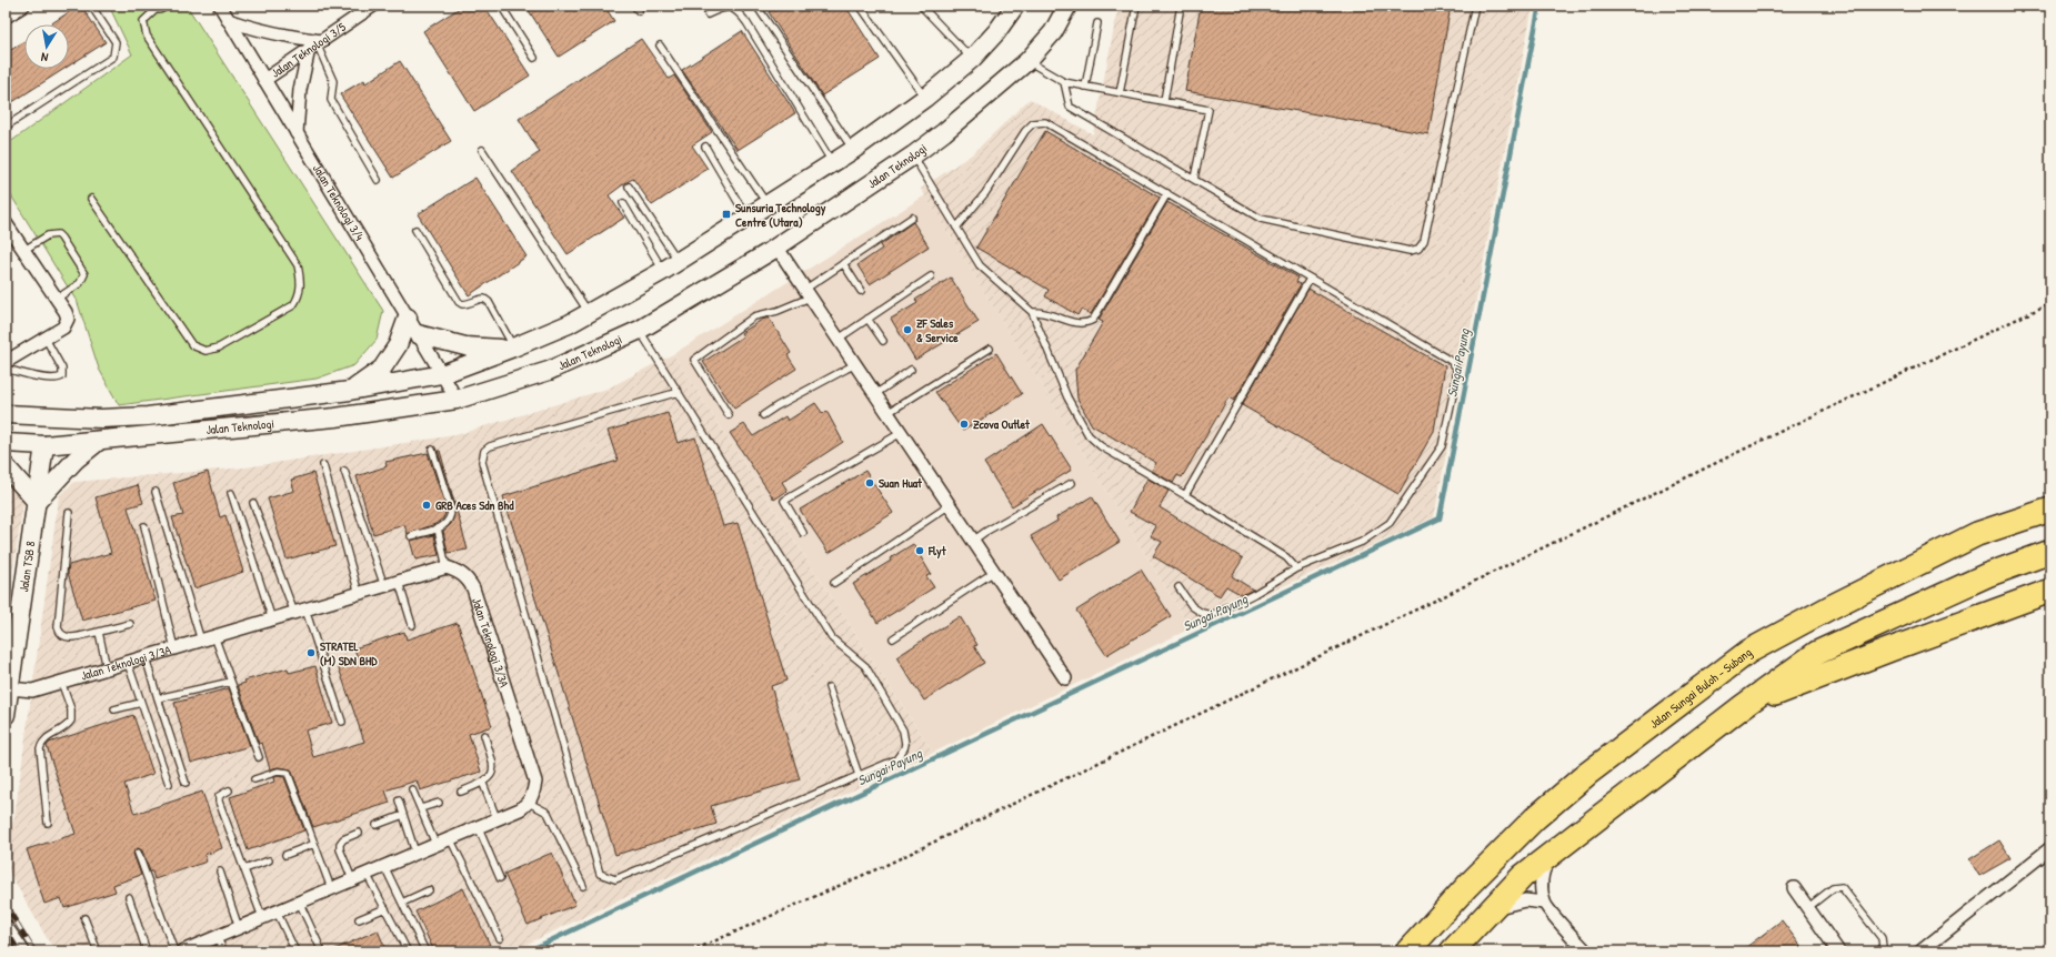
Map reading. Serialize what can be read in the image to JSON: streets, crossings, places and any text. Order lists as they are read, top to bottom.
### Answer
{
  "streets": {
    "highway": ["Jalan Sungai Buloh - Subang"],
    "street": [
      "Jalan Teknologi 3/5",
      "Jalan Teknologi",
      "Jalan Teknologi 3/4",
      "Jalan TSB 8",
      "Jalan Teknologi 3/3A"
    ]
  },
  "crossings": [
    ["Jalan Teknologi 3/5", "Jalan Teknologi 3/4"],
    ["Jalan Teknologi", "Jalan Teknologi 3/4"],
    ["Jalan Teknologi", "Jalan TSB 8"],
    ["Jalan TSB 8", "Jalan Teknologi 3/3A"]
  ],
  "water": ["Sungai Payung"],
  "places": {
    "transit": ["Sunsuria Technology Centre (Utara)"],
    "other": [
      "ZF Sales & Service",
      "Zcova Outlet",
      "Suan Huat",
      "GRB Aces Sdn Bhd",
      "Flyt",
      "STRATEL (M) SDN BHD"
    ]
  },
  "north": "bottom"
}
